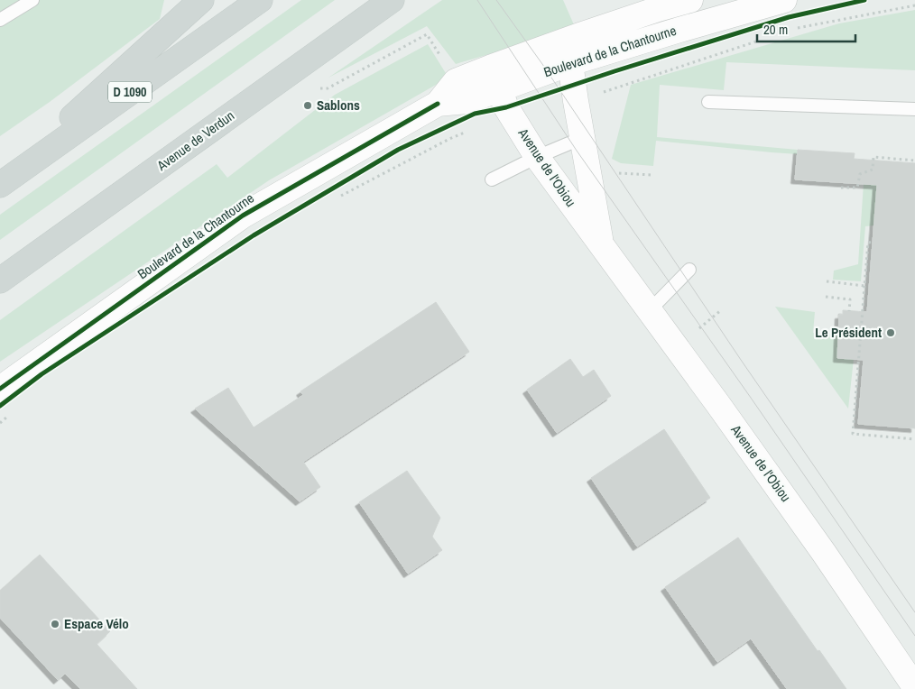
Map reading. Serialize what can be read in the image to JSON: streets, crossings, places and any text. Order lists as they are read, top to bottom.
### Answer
{
  "streets": {
    "main road": ["D 1090", "Avenue de Verdun"],
    "street": ["Boulevard de la Chantourne", "Avenue de l'Obiou"]
  },
  "crossings": [
    ["Boulevard de la Chantourne", "Avenue de l'Obiou"]
  ],
  "places": ["Sablons", "Le Président", "Espace Vélo"],
  "scale_bar": "20 m"
}
